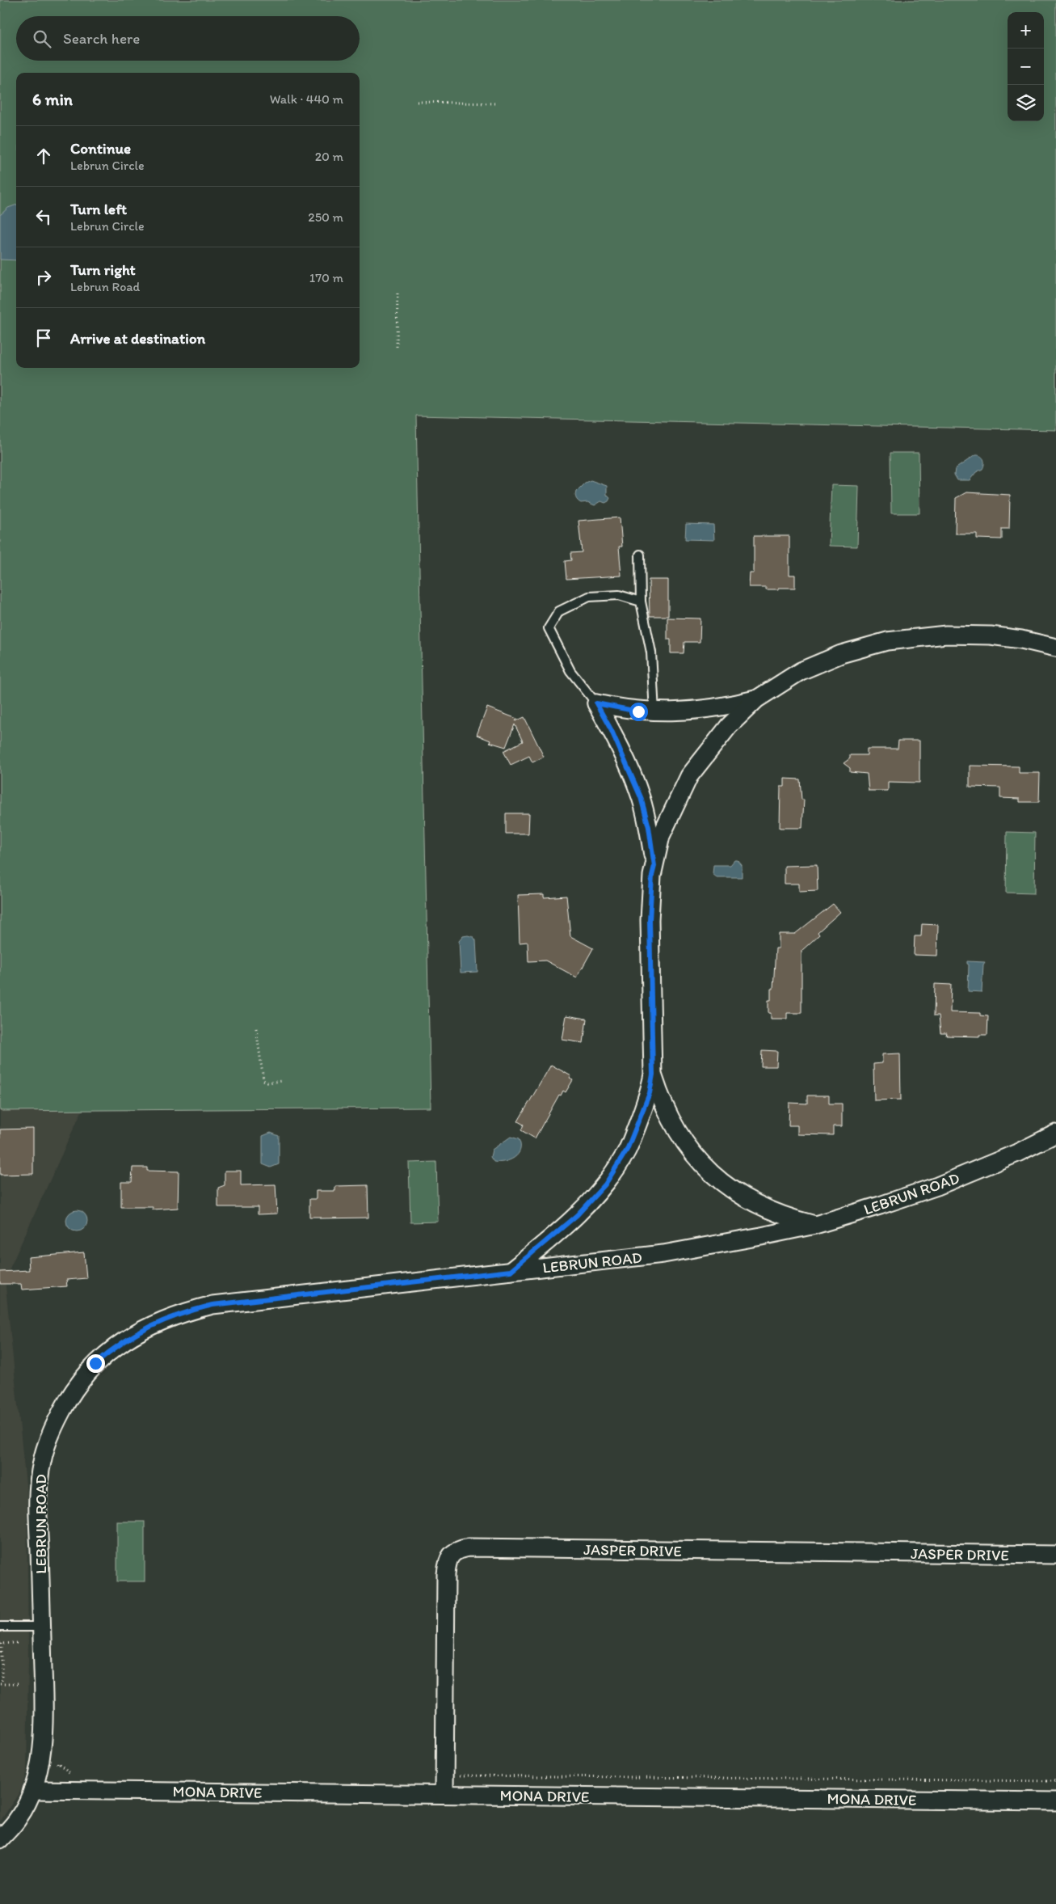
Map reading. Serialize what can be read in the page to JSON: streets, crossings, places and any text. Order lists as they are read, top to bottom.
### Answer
{
  "streets": {
    "street": ["LEBRUN ROAD", "JASPER DRIVE", "MONA DRIVE"]
  },
  "crossings": [
    ["LEBRUN ROAD", "MONA DRIVE"],
    ["JASPER DRIVE", "MONA DRIVE"]
  ],
  "page": {
    "map_buttons": ["+", "−"],
    "search": "Search here",
    "heading": ["6 min", "Walk · 440 m"],
    "list": [
      ["Continue", "Lebrun Circle", "20 m"],
      ["Turn left", "Lebrun Circle", "250 m"],
      ["Turn right", "Lebrun Road", "170 m"],
      "Arrive at destination"
    ]
  }
}
